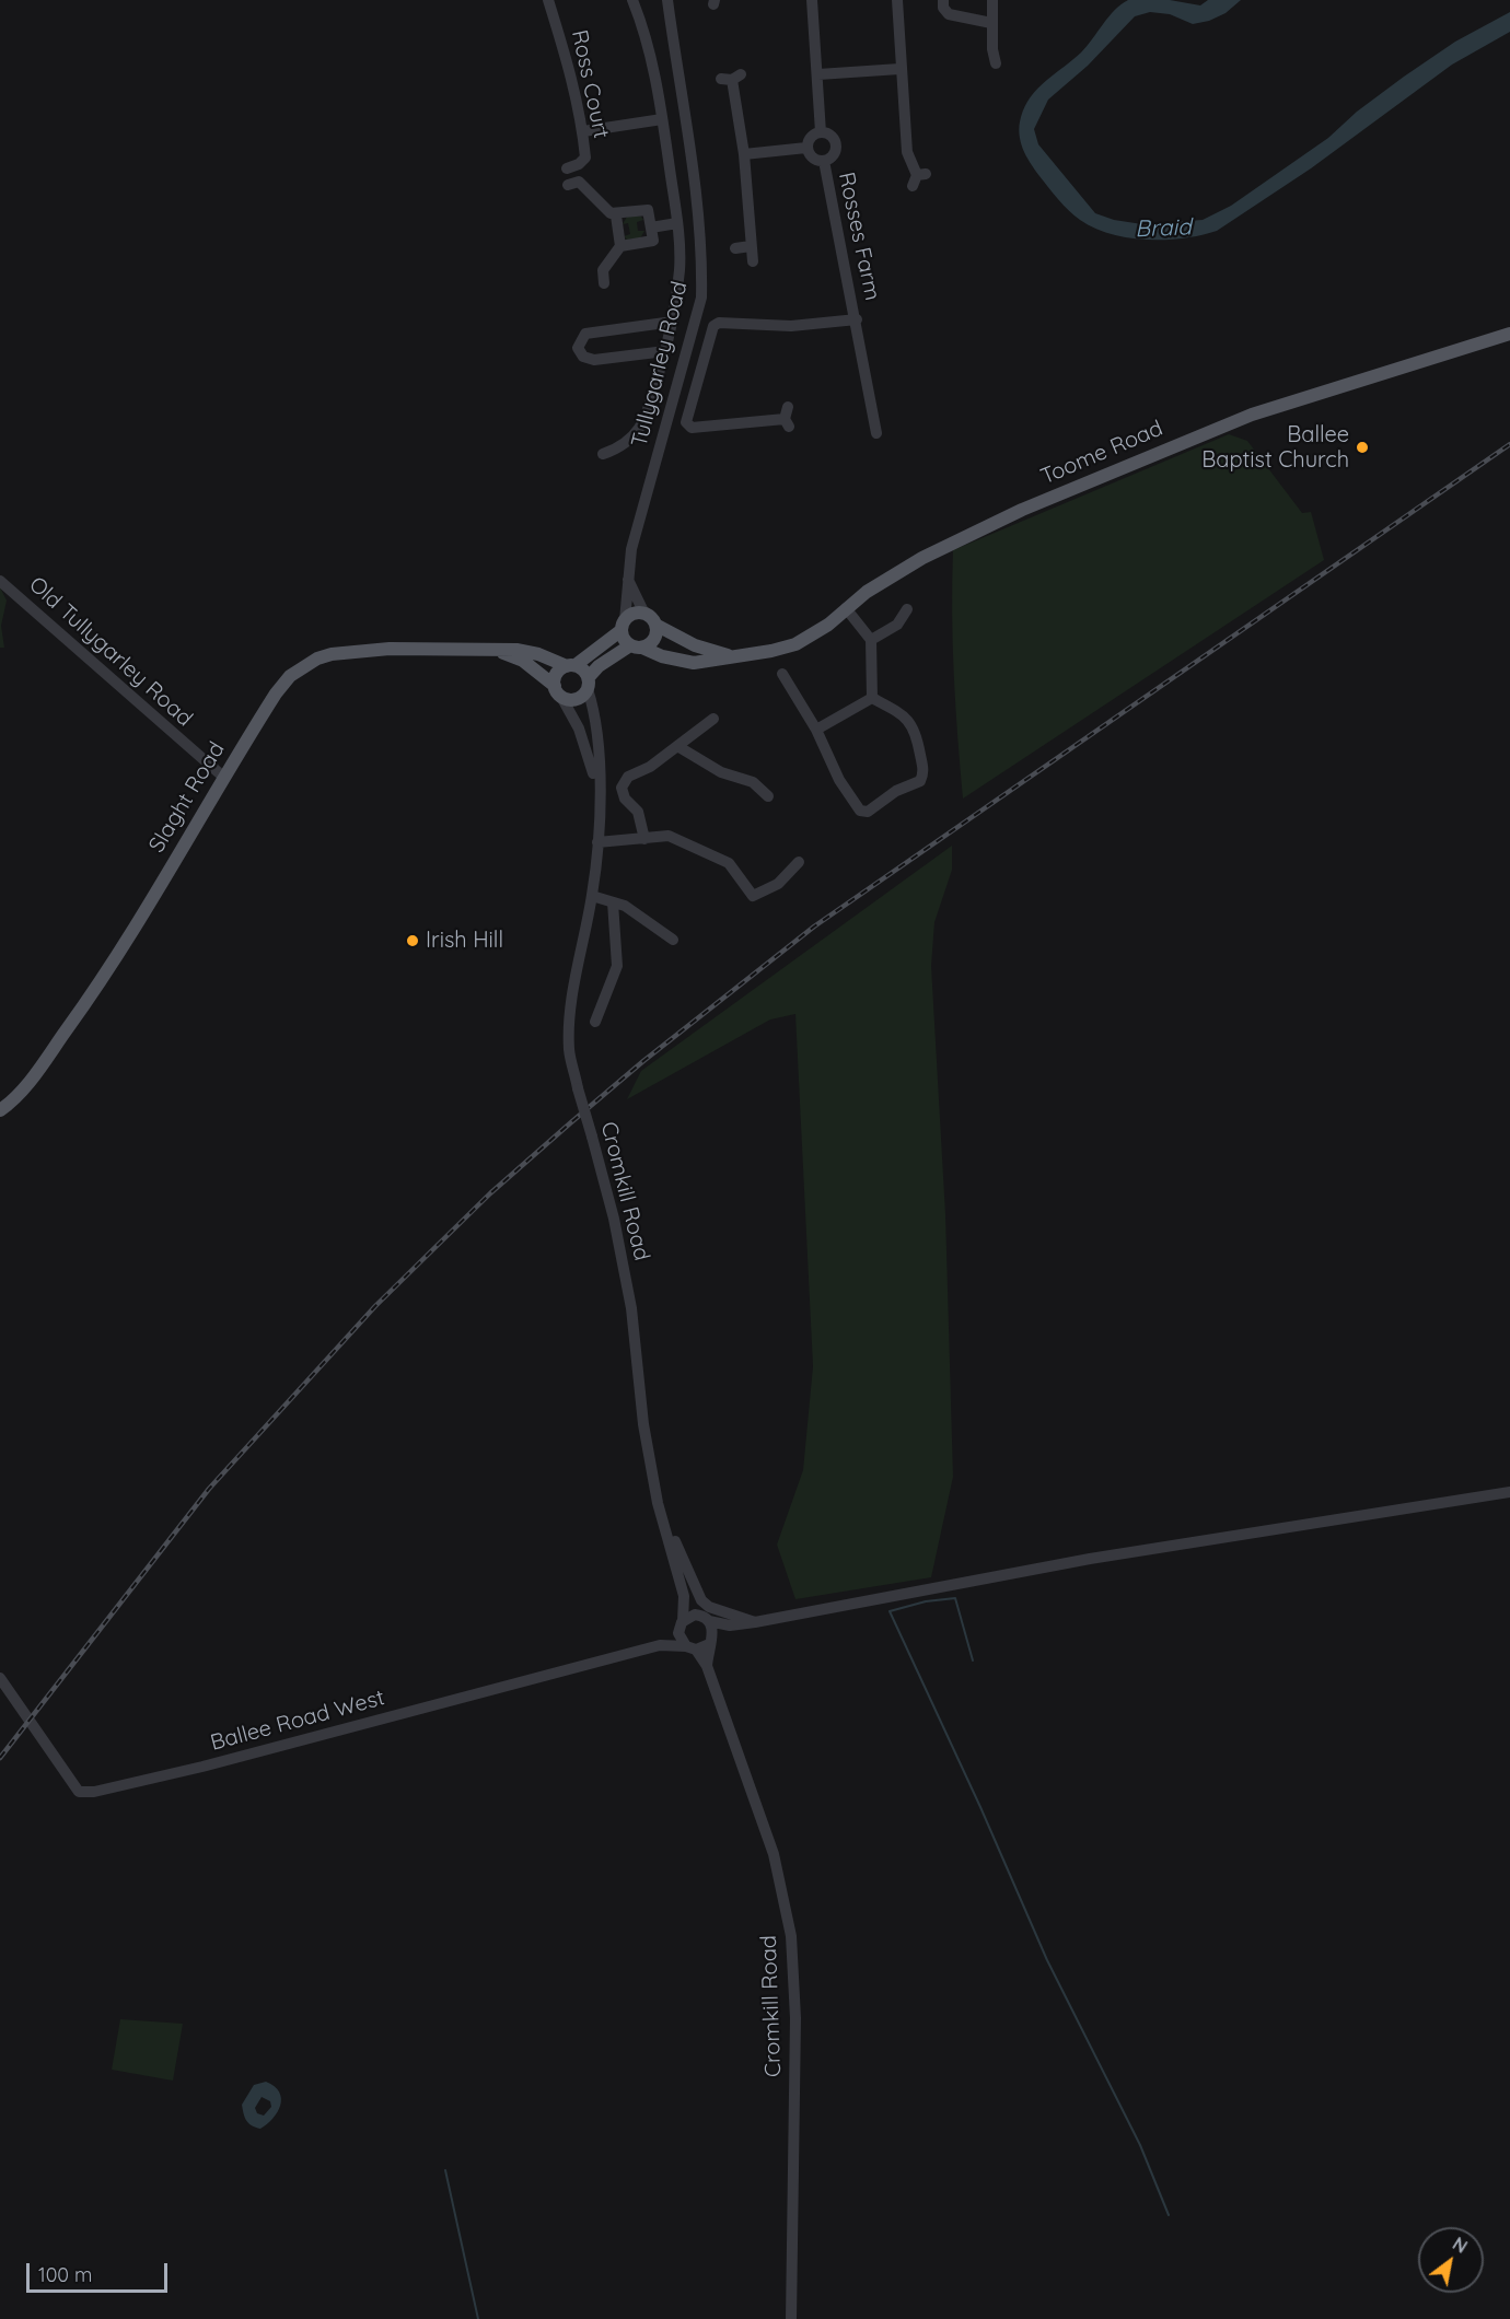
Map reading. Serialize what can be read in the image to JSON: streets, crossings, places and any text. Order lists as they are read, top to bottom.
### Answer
{
  "streets": {
    "main road": ["Toome Road", "Slaght Road"],
    "street": [
      "Ross Court",
      "Rosses Farm",
      "Tullygarley Road",
      "Old Tullygarley Road",
      "Cromkill Road",
      "Ballee Road West"
    ]
  },
  "crossings": [
    ["Tullygarley Road", "Toome Road"],
    ["Old Tullygarley Road", "Slaght Road"],
    ["Slaght Road", "Cromkill Road"],
    ["Cromkill Road", "Ballee Road West"]
  ],
  "water": ["Braid"],
  "places": ["Ballee Baptist Church", "Irish Hill"],
  "scale_bar": "100 m",
  "north": "top right"
}
